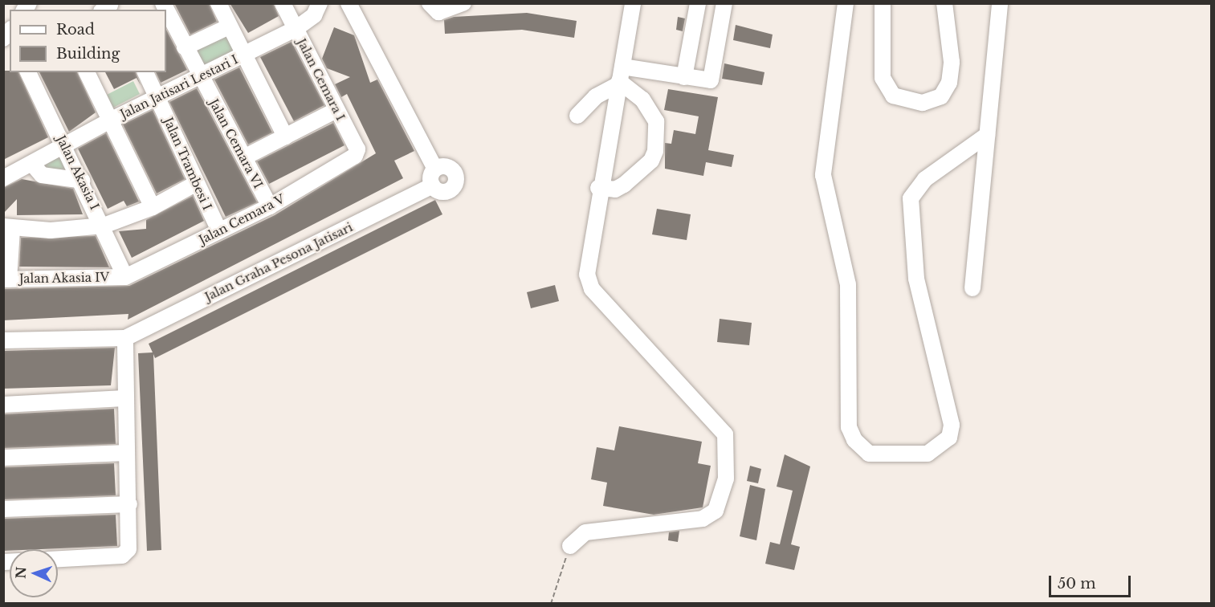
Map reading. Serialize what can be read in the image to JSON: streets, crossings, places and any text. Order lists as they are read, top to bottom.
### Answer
{
  "streets": {
    "street": [
      "Jalan Cemara I",
      "Jalan Jatisari Lestari I",
      "Jalan Cemara VI",
      "Jalan Trambesi I",
      "Jalan Akasia I",
      "Jalan Cemara V",
      "Jalan Graha Pesona Jatisari",
      "Jalan Akasia IV"
    ]
  },
  "crossings": [
    ["Jalan Cemara I", "Jalan Jatisari Lestari I"],
    ["Jalan Cemara I", "Jalan Cemara V"],
    ["Jalan Jatisari Lestari I", "Jalan Cemara VI"],
    ["Jalan Jatisari Lestari I", "Jalan Trambesi I"],
    ["Jalan Jatisari Lestari I", "Jalan Akasia I"],
    ["Jalan Cemara VI", "Jalan Cemara V"],
    ["Jalan Trambesi I", "Jalan Cemara V"],
    ["Jalan Akasia I", "Jalan Cemara V"],
    ["Jalan Akasia I", "Jalan Akasia IV"],
    ["Jalan Cemara V", "Jalan Akasia IV"]
  ],
  "legend": ["Road", "Building"],
  "scale_bar": "50 m",
  "north": "left"
}
